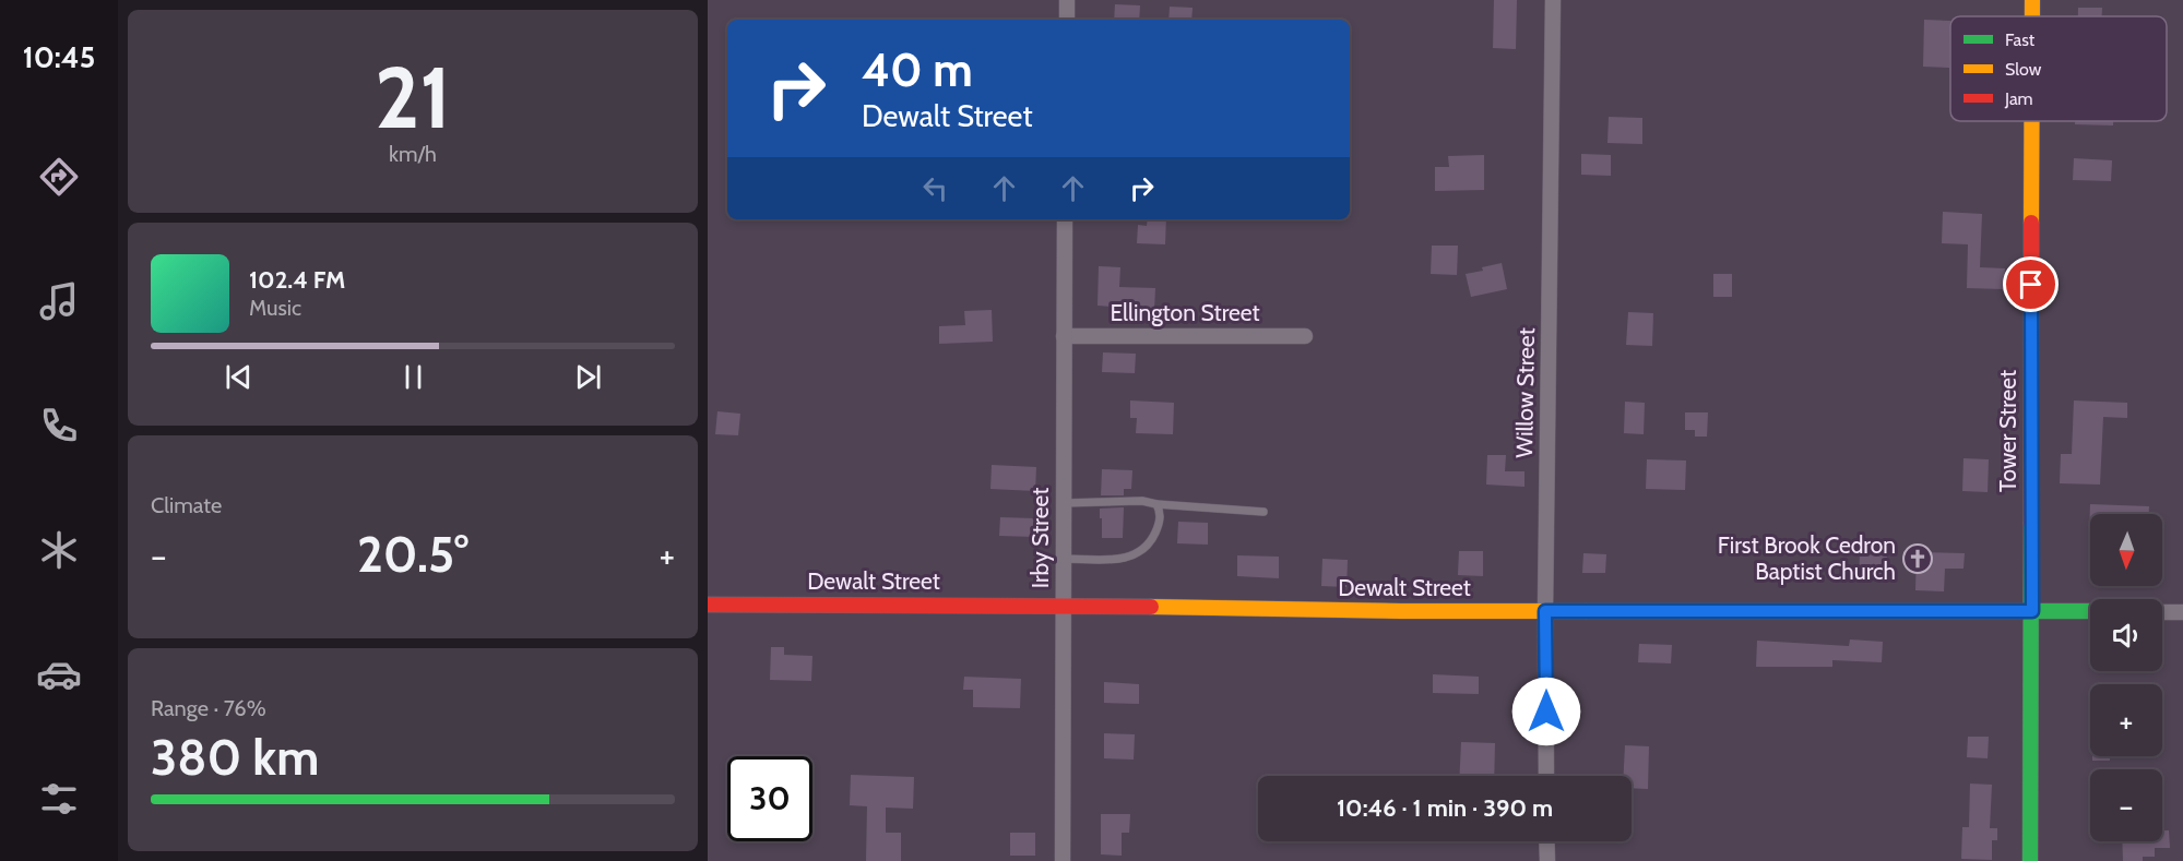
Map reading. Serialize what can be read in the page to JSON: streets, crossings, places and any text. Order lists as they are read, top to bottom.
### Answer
{
  "streets": {
    "street": [
      "Ellington Street",
      "Willow Street",
      "Tower Street",
      "Irby Street",
      "Dewalt Street"
    ]
  },
  "crossings": [
    ["Ellington Street", "Irby Street"],
    ["Willow Street", "Dewalt Street"],
    ["Tower Street", "Dewalt Street"],
    ["Irby Street", "Dewalt Street"]
  ],
  "places": {
    "church": ["First Brook Cedron Baptist Church"]
  },
  "legend": ["Fast", "Slow", "Jam"],
  "north": "bottom",
  "page": {
    "tabs": "10:45",
    "tile": [
      ["21", "km/h"],
      "Climate",
      ["Range · 76%", "380 km"]
    ],
    "turn": ["40 m", "Dewalt Street"],
    "song": ["102.4 FM", "Music"],
    "map_buttons": ["+", "−"],
    "heat": ["−", "20.5°", "+"],
    "limit": "30",
    "trip": "10:46 · 1 min · 390 m"
  }
}
